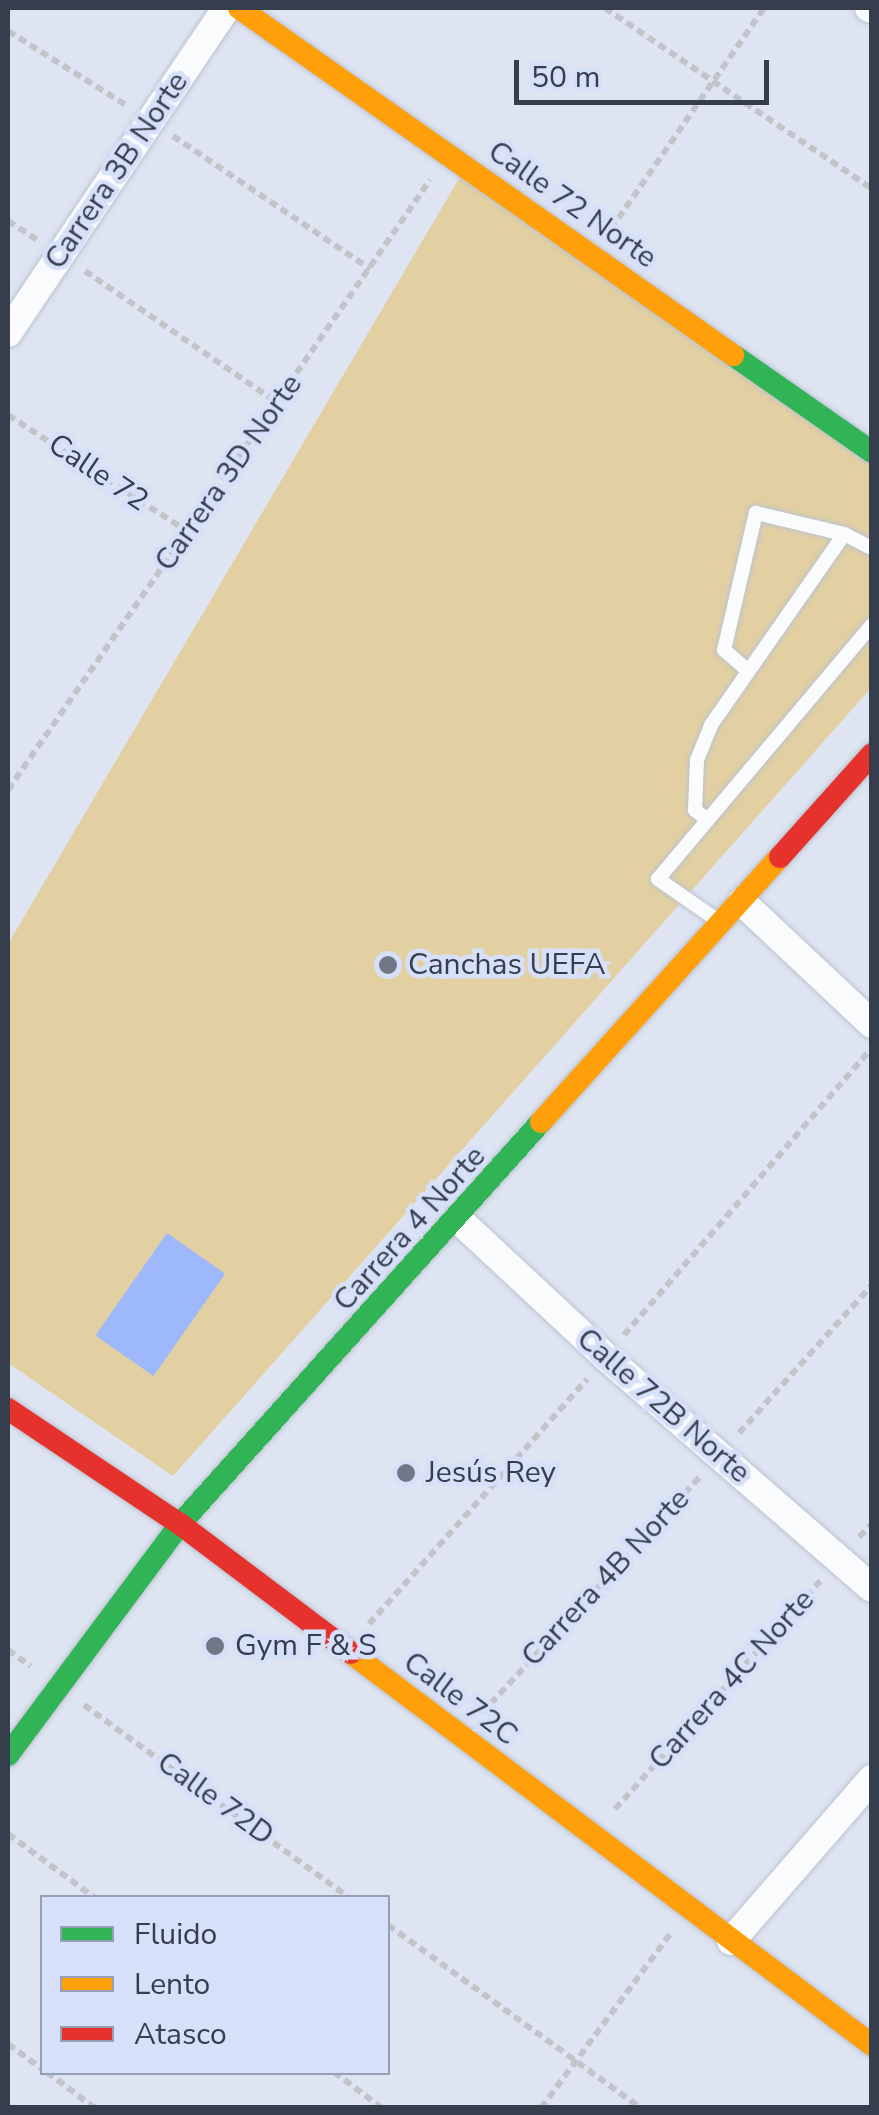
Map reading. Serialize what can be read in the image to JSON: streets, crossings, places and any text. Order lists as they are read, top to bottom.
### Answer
{
  "streets": {
    "street": [
      "Carrera 3B Norte",
      "Calle 72 Norte",
      "Carrera 4 Norte",
      "Calle 72B Norte",
      "Calle 72C"
    ],
    "path": [
      "Calle 72",
      "Carrera 3D Norte",
      "Carrera 4B Norte",
      "Carrera 4C Norte",
      "Calle 72D"
    ]
  },
  "crossings": [
    ["Calle 72 Norte", "Carrera 3D Norte"],
    ["Calle 72", "Carrera 3D Norte"],
    ["Carrera 4 Norte", "Calle 72B Norte"],
    ["Carrera 4 Norte", "Calle 72C"],
    ["Calle 72B Norte", "Carrera 4B Norte"],
    ["Calle 72B Norte", "Carrera 4C Norte"],
    ["Carrera 4B Norte", "Calle 72C"],
    ["Carrera 4C Norte", "Calle 72C"]
  ],
  "places": ["Canchas UEFA", "Jesús Rey", "Gym F & S"],
  "legend": ["Fluido", "Lento", "Atasco"],
  "scale_bar": "50 m"
}
